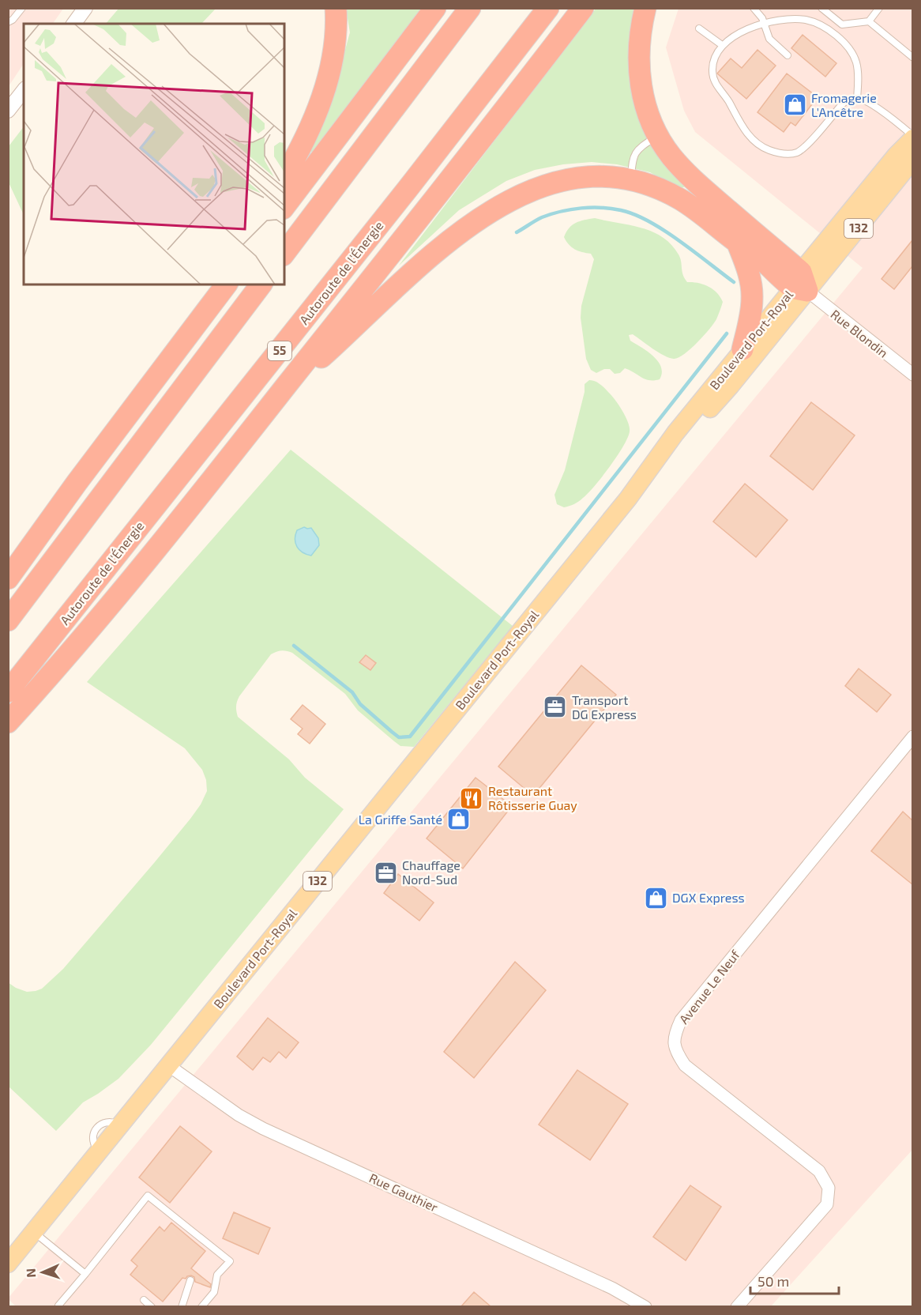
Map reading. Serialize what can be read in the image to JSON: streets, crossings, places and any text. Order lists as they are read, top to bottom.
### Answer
{
  "streets": {
    "highway": ["Autoroute de l'Énergie", "55"],
    "main road": ["132", "Boulevard Port-Royal"],
    "street": ["Rue Blondin", "Avenue Le Neuf", "Rue Gauthier"]
  },
  "crossings": [
    ["Rue Blondin", "Boulevard Port-Royal"],
    ["Boulevard Port-Royal", "Rue Gauthier"]
  ],
  "places": {
    "shop": ["Fromagerie L'Ancêtre", "La Griffe Santé", "DGX Express"],
    "office": ["Transport DG Express", "Chauffage Nord-Sud"],
    "restaurant": ["Restaurant Rôtisserie Guay"]
  },
  "scale_bar": "50 m",
  "north": "left"
}
